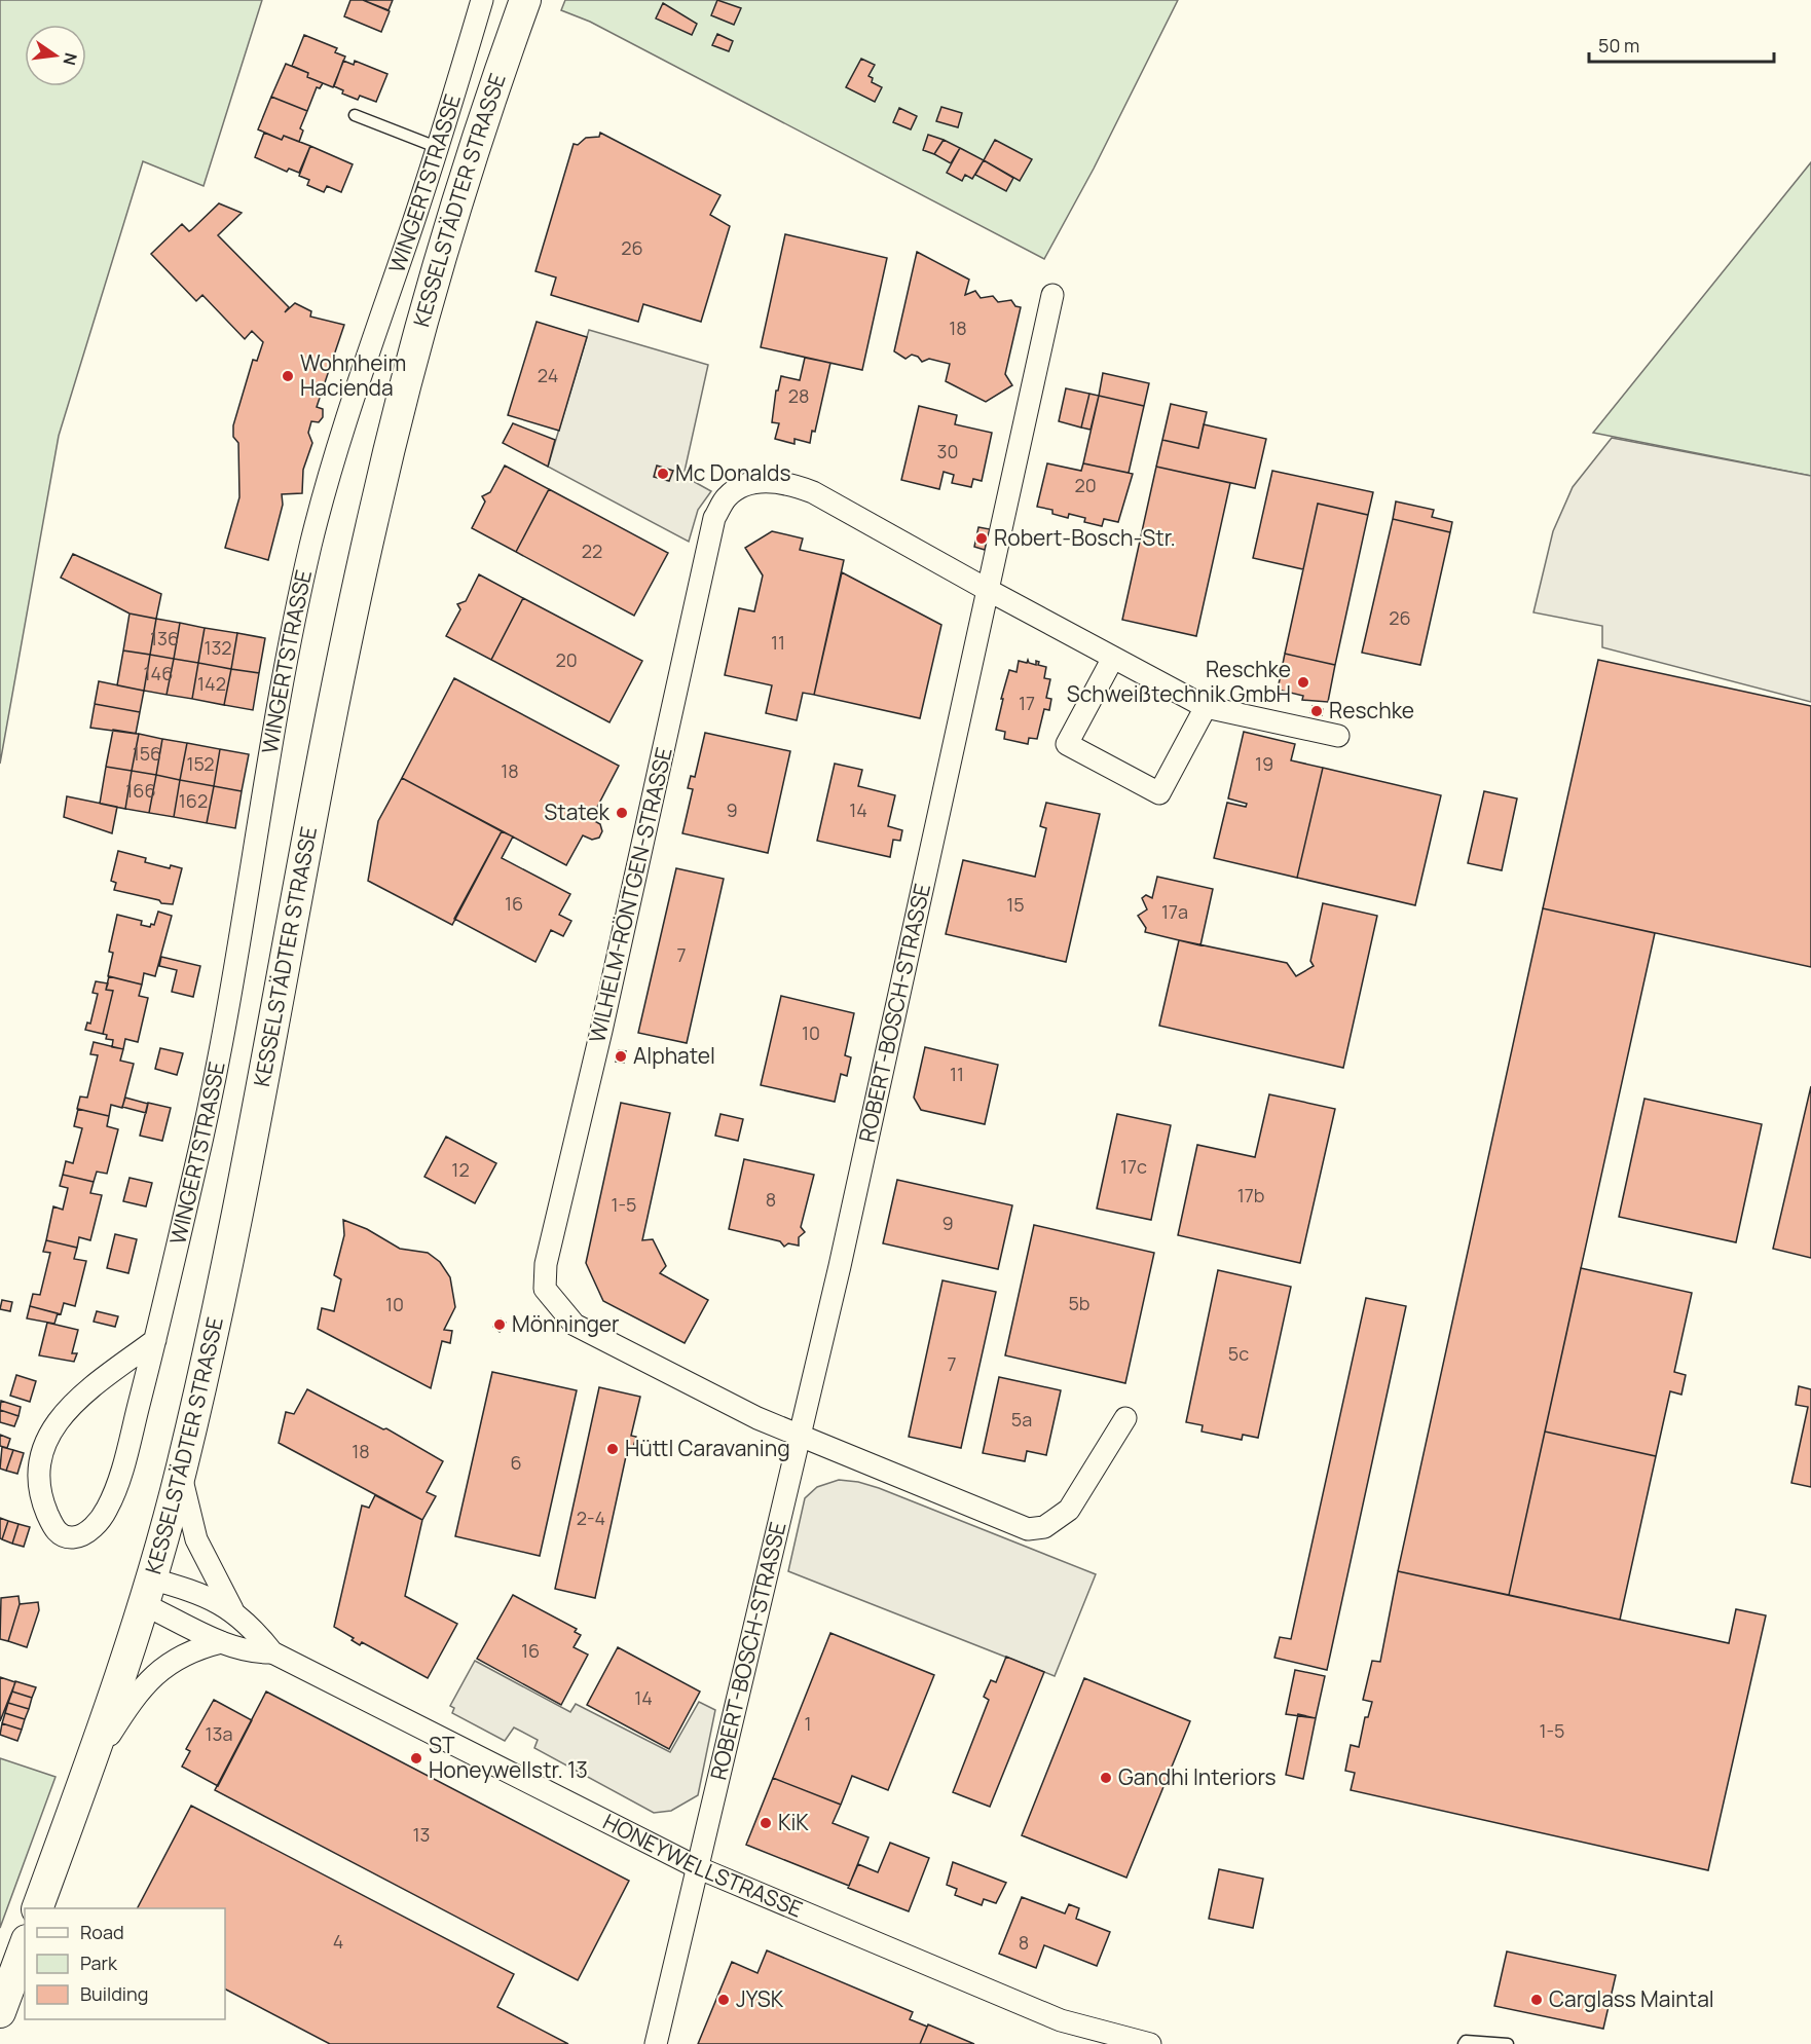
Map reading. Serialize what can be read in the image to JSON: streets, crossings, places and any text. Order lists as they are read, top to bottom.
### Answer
{
  "streets": {
    "main road": ["KESSELSTÄDTER STRASSE"],
    "street": [
      "WINGERTSTRASSE",
      "WILHELM-RÖNTGEN-STRASSE",
      "ROBERT-BOSCH-STRASSE",
      "HONEYWELLSTRASSE"
    ]
  },
  "crossings": [
    ["KESSELSTÄDTER STRASSE", "HONEYWELLSTRASSE"],
    ["WILHELM-RÖNTGEN-STRASSE", "ROBERT-BOSCH-STRASSE"],
    ["ROBERT-BOSCH-STRASSE", "HONEYWELLSTRASSE"]
  ],
  "places": [
    "Wohnheim Hacienda",
    "Mc Donalds",
    "Robert-Bosch-Str.",
    "Reschke Schweißtechnik GmbH",
    "Reschke",
    "Statek",
    "Alphatel",
    "Mönninger",
    "Hüttl Caravaning",
    "ST Honeywellstr. 13",
    "Gandhi Interiors",
    "KiK",
    "JYSK",
    "Carglass Maintal"
  ],
  "house_numbers": [
    "26",
    "18",
    "24",
    "28",
    "30",
    "20",
    "22",
    "26",
    "136",
    "11",
    "132",
    "20",
    "146",
    "142",
    "17",
    "156",
    "152",
    "19",
    "18",
    "166",
    "162",
    "9",
    "14",
    "16",
    "15",
    "17a",
    "7",
    "10",
    "11",
    "17c",
    "12",
    "17b",
    "8",
    "1-5",
    "9",
    "5b",
    "10",
    "5c",
    "7",
    "5a",
    "18",
    "6",
    "2-4",
    "16",
    "14",
    "1",
    "1-5",
    "13a",
    "13",
    "4",
    "8"
  ],
  "legend": ["Road", "Park", "Building"],
  "scale_bar": "50 m",
  "north": "right"
}
